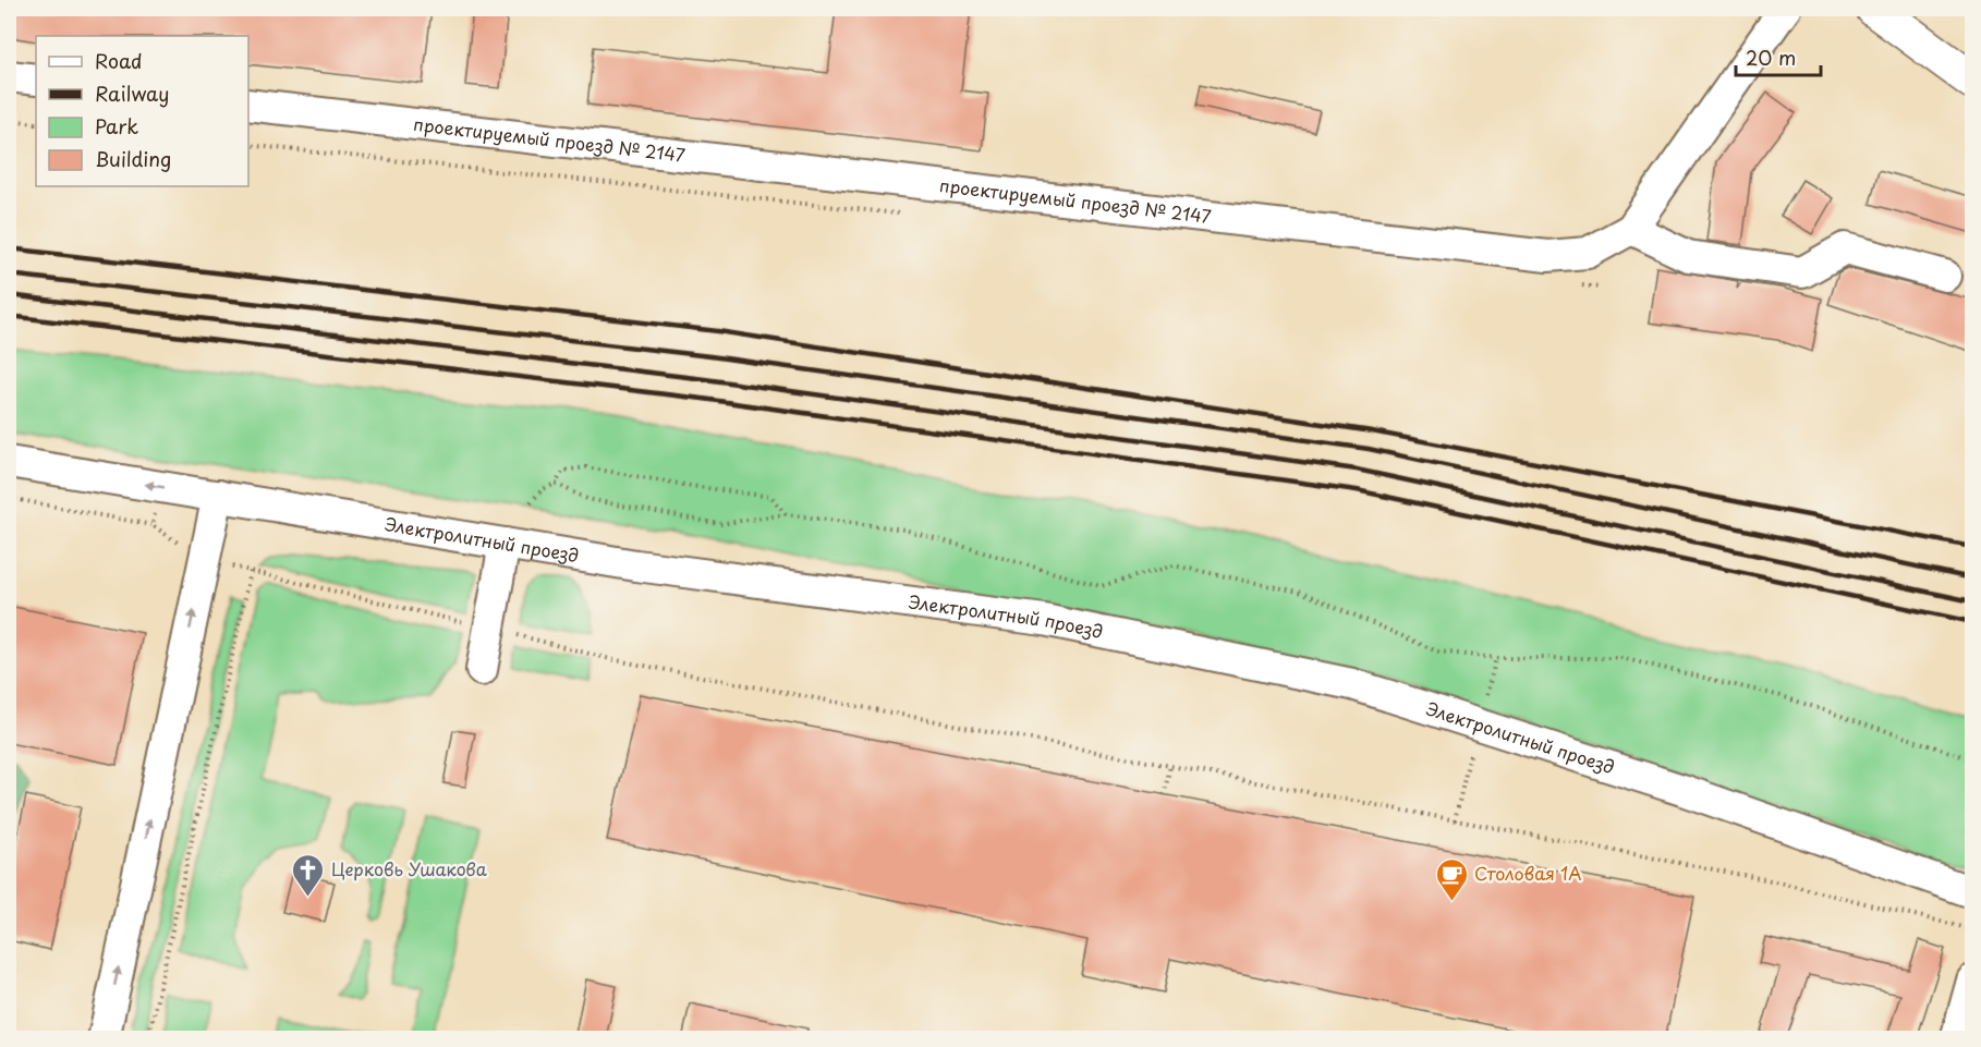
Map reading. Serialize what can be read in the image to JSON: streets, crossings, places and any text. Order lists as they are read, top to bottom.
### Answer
{
  "streets": {
    "street": ["проектируемый проезд № 2147", "Электролитный проезд"]
  },
  "places": {
    "church": ["Церковь Ушакова"],
    "cafe": ["Столовая 1А"]
  },
  "legend": [
    "Road",
    "Railway",
    "Park",
    "Building"
  ],
  "scale_bar": "20 m"
}
